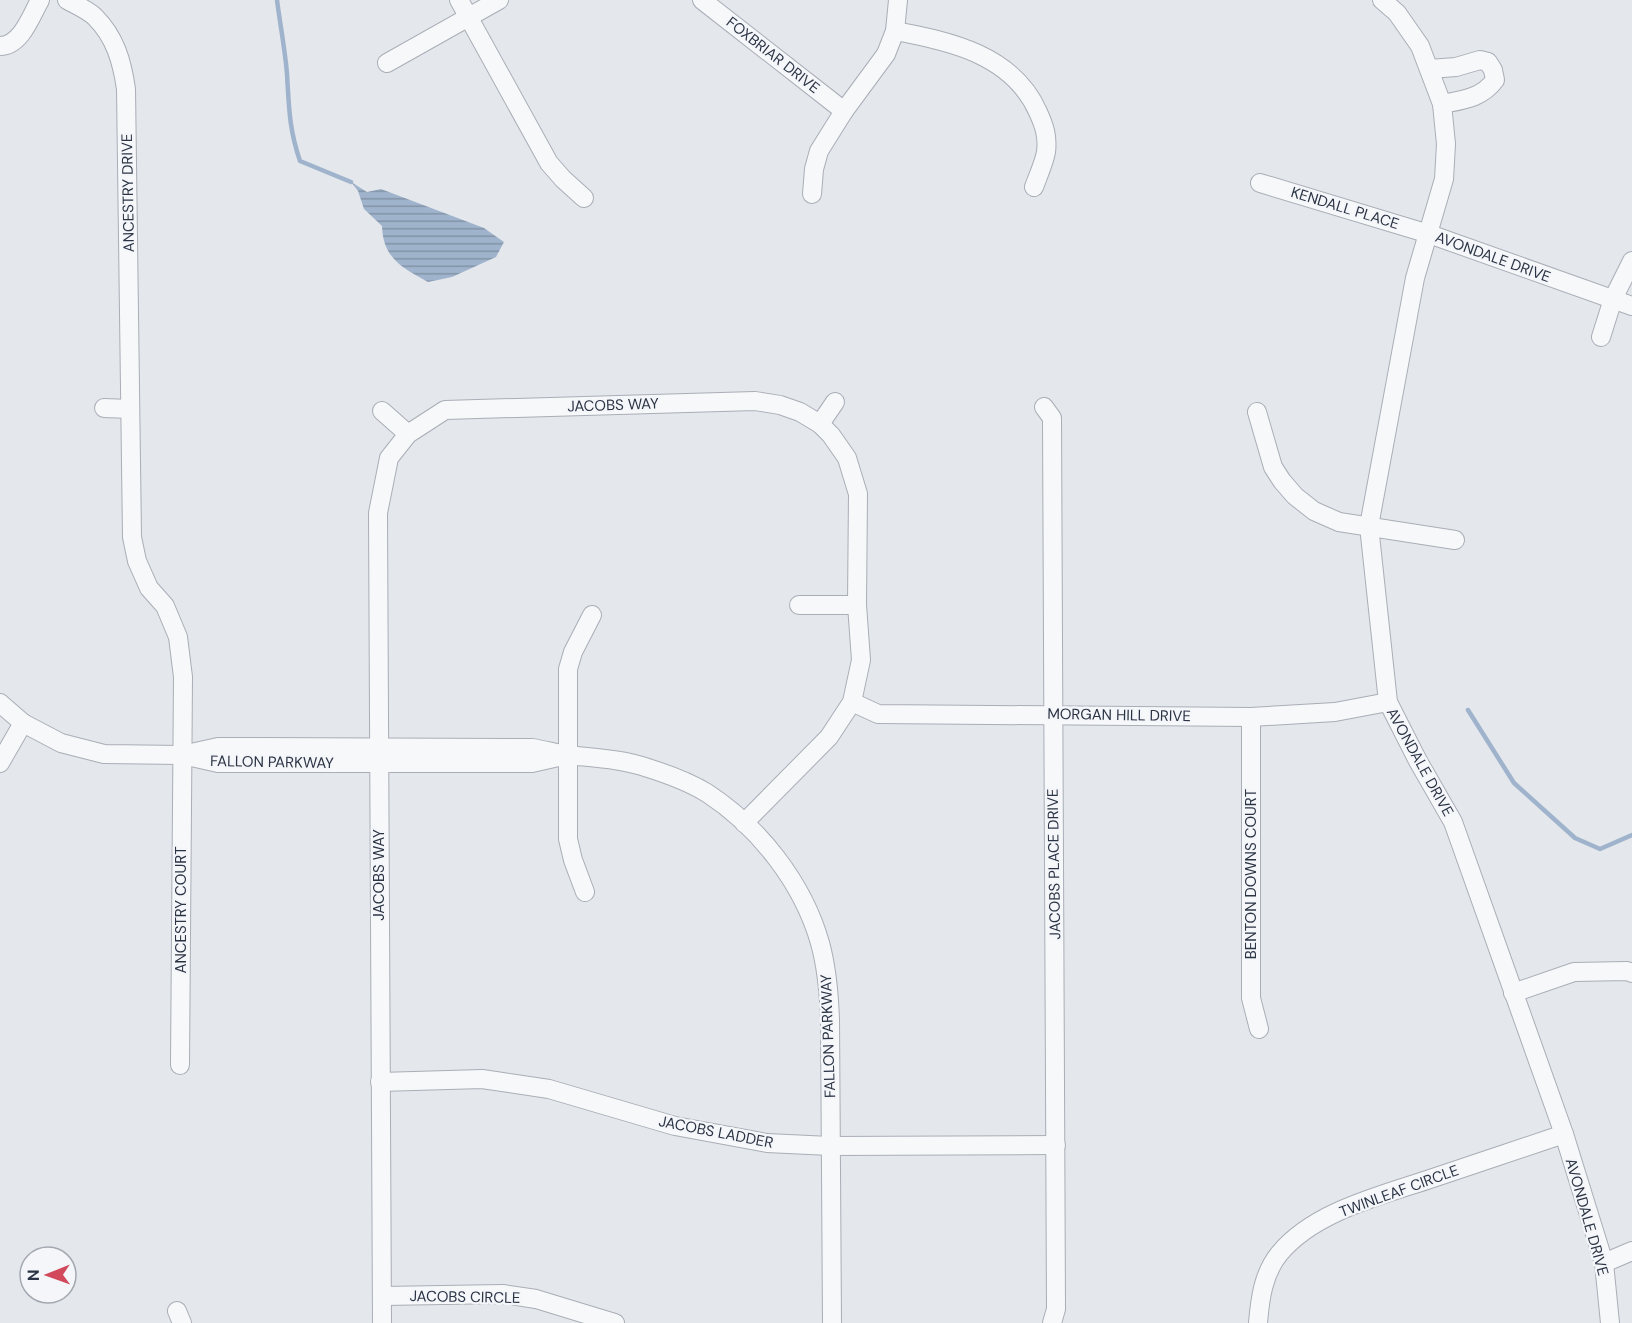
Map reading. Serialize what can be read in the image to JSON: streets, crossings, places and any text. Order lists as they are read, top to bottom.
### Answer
{
  "streets": {
    "street": [
      "FOXBRIAR DRIVE",
      "ANCESTRY DRIVE",
      "KENDALL PLACE",
      "AVONDALE DRIVE",
      "JACOBS WAY",
      "MORGAN HILL DRIVE",
      "FALLON PARKWAY",
      "JACOBS PLACE DRIVE",
      "BENTON DOWNS COURT",
      "ANCESTRY COURT",
      "JACOBS LADDER",
      "TWINLEAF CIRCLE",
      "JACOBS CIRCLE"
    ]
  },
  "crossings": [
    ["ANCESTRY DRIVE", "FALLON PARKWAY"],
    ["ANCESTRY DRIVE", "ANCESTRY COURT"],
    ["KENDALL PLACE", "AVONDALE DRIVE"],
    ["AVONDALE DRIVE", "MORGAN HILL DRIVE"],
    ["AVONDALE DRIVE", "TWINLEAF CIRCLE"],
    ["JACOBS WAY", "MORGAN HILL DRIVE"],
    ["JACOBS WAY", "FALLON PARKWAY"],
    ["JACOBS WAY", "JACOBS LADDER"],
    ["JACOBS WAY", "JACOBS CIRCLE"],
    ["MORGAN HILL DRIVE", "JACOBS PLACE DRIVE"],
    ["MORGAN HILL DRIVE", "BENTON DOWNS COURT"],
    ["FALLON PARKWAY", "ANCESTRY COURT"],
    ["FALLON PARKWAY", "JACOBS LADDER"],
    ["JACOBS PLACE DRIVE", "JACOBS LADDER"]
  ],
  "north": "left"
}
